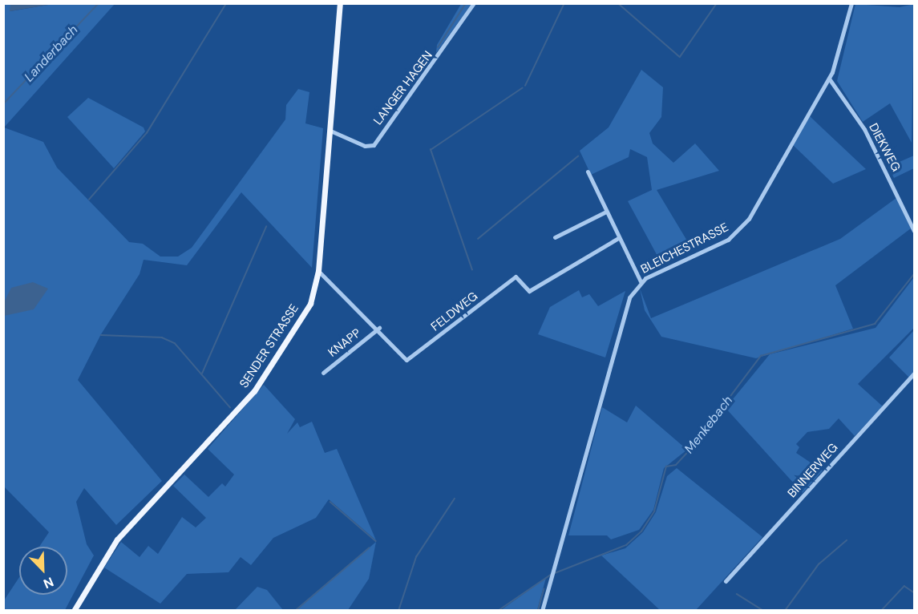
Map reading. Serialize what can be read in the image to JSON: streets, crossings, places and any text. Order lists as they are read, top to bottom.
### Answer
{
  "streets": {
    "main road": ["SENDER STRASSE"],
    "street": [
      "LANGER HAGEN",
      "DIEKWEG",
      "BLEICHESTRASSE",
      "FELDWEG",
      "KNAPP",
      "BINNERWEG"
    ]
  },
  "crossings": [
    ["LANGER HAGEN", "SENDER STRASSE"],
    ["DIEKWEG", "BLEICHESTRASSE"],
    ["FELDWEG", "KNAPP"],
    ["FELDWEG", "SENDER STRASSE"]
  ],
  "water": ["Landerbach", "Menkebach"],
  "north": "bottom right"
}
